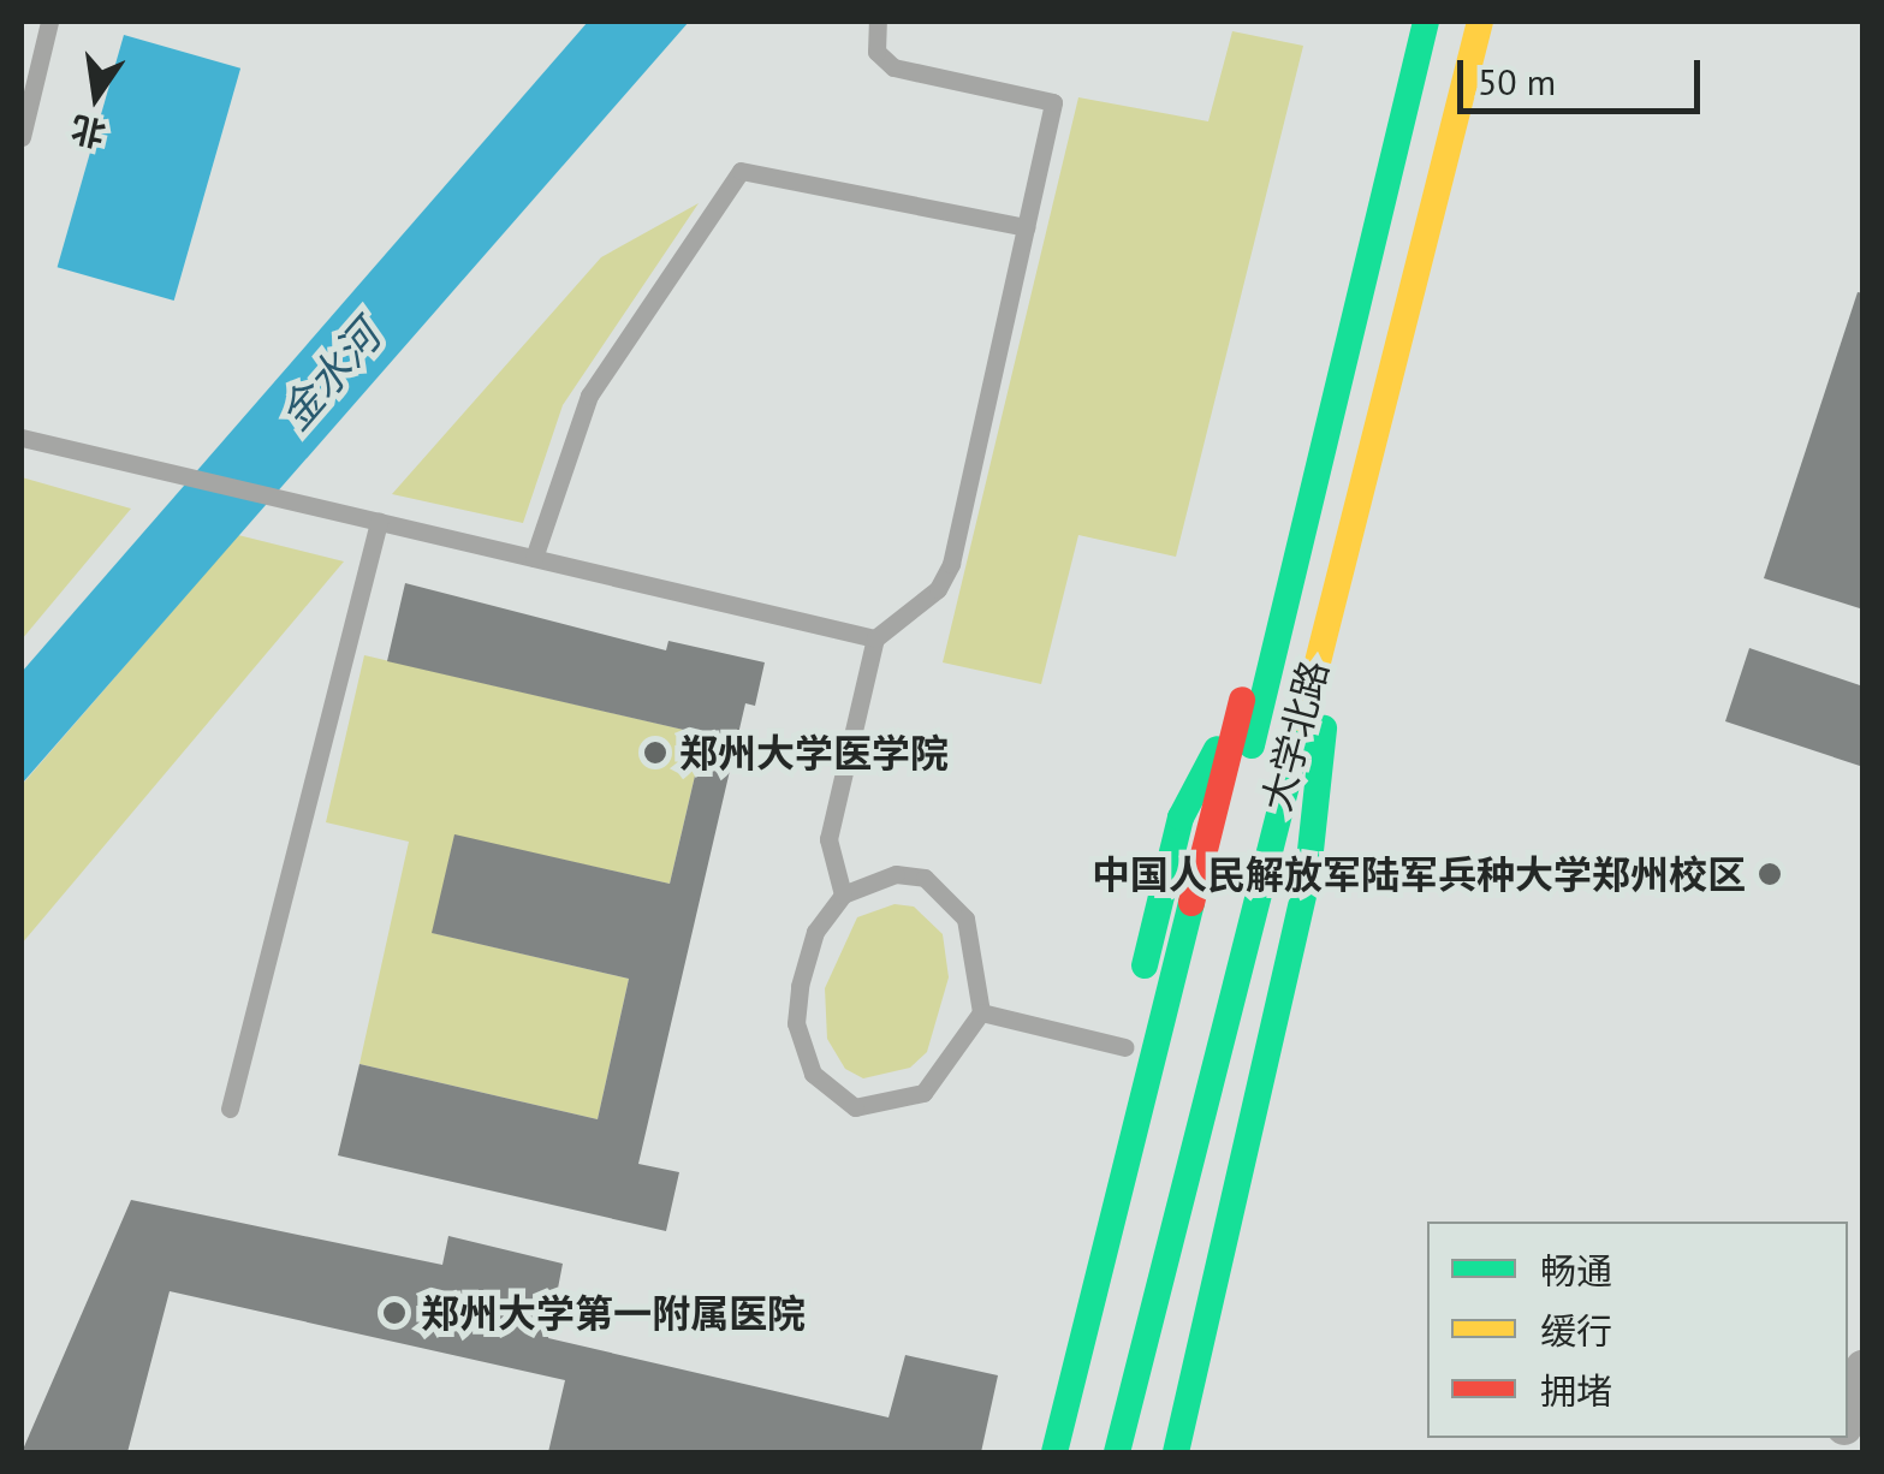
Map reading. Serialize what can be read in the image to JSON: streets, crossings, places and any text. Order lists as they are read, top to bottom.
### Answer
{
  "streets": {
    "main road": ["大学北路"]
  },
  "water": ["金水河"],
  "places": ["郑州大学医学院", "中国人民解放军陆军兵种大学郑州校区", "郑州大学第一附属医院"],
  "legend": ["畅通", "缓行", "拥堵"],
  "scale_bar": "50 m",
  "north": "bottom"
}
